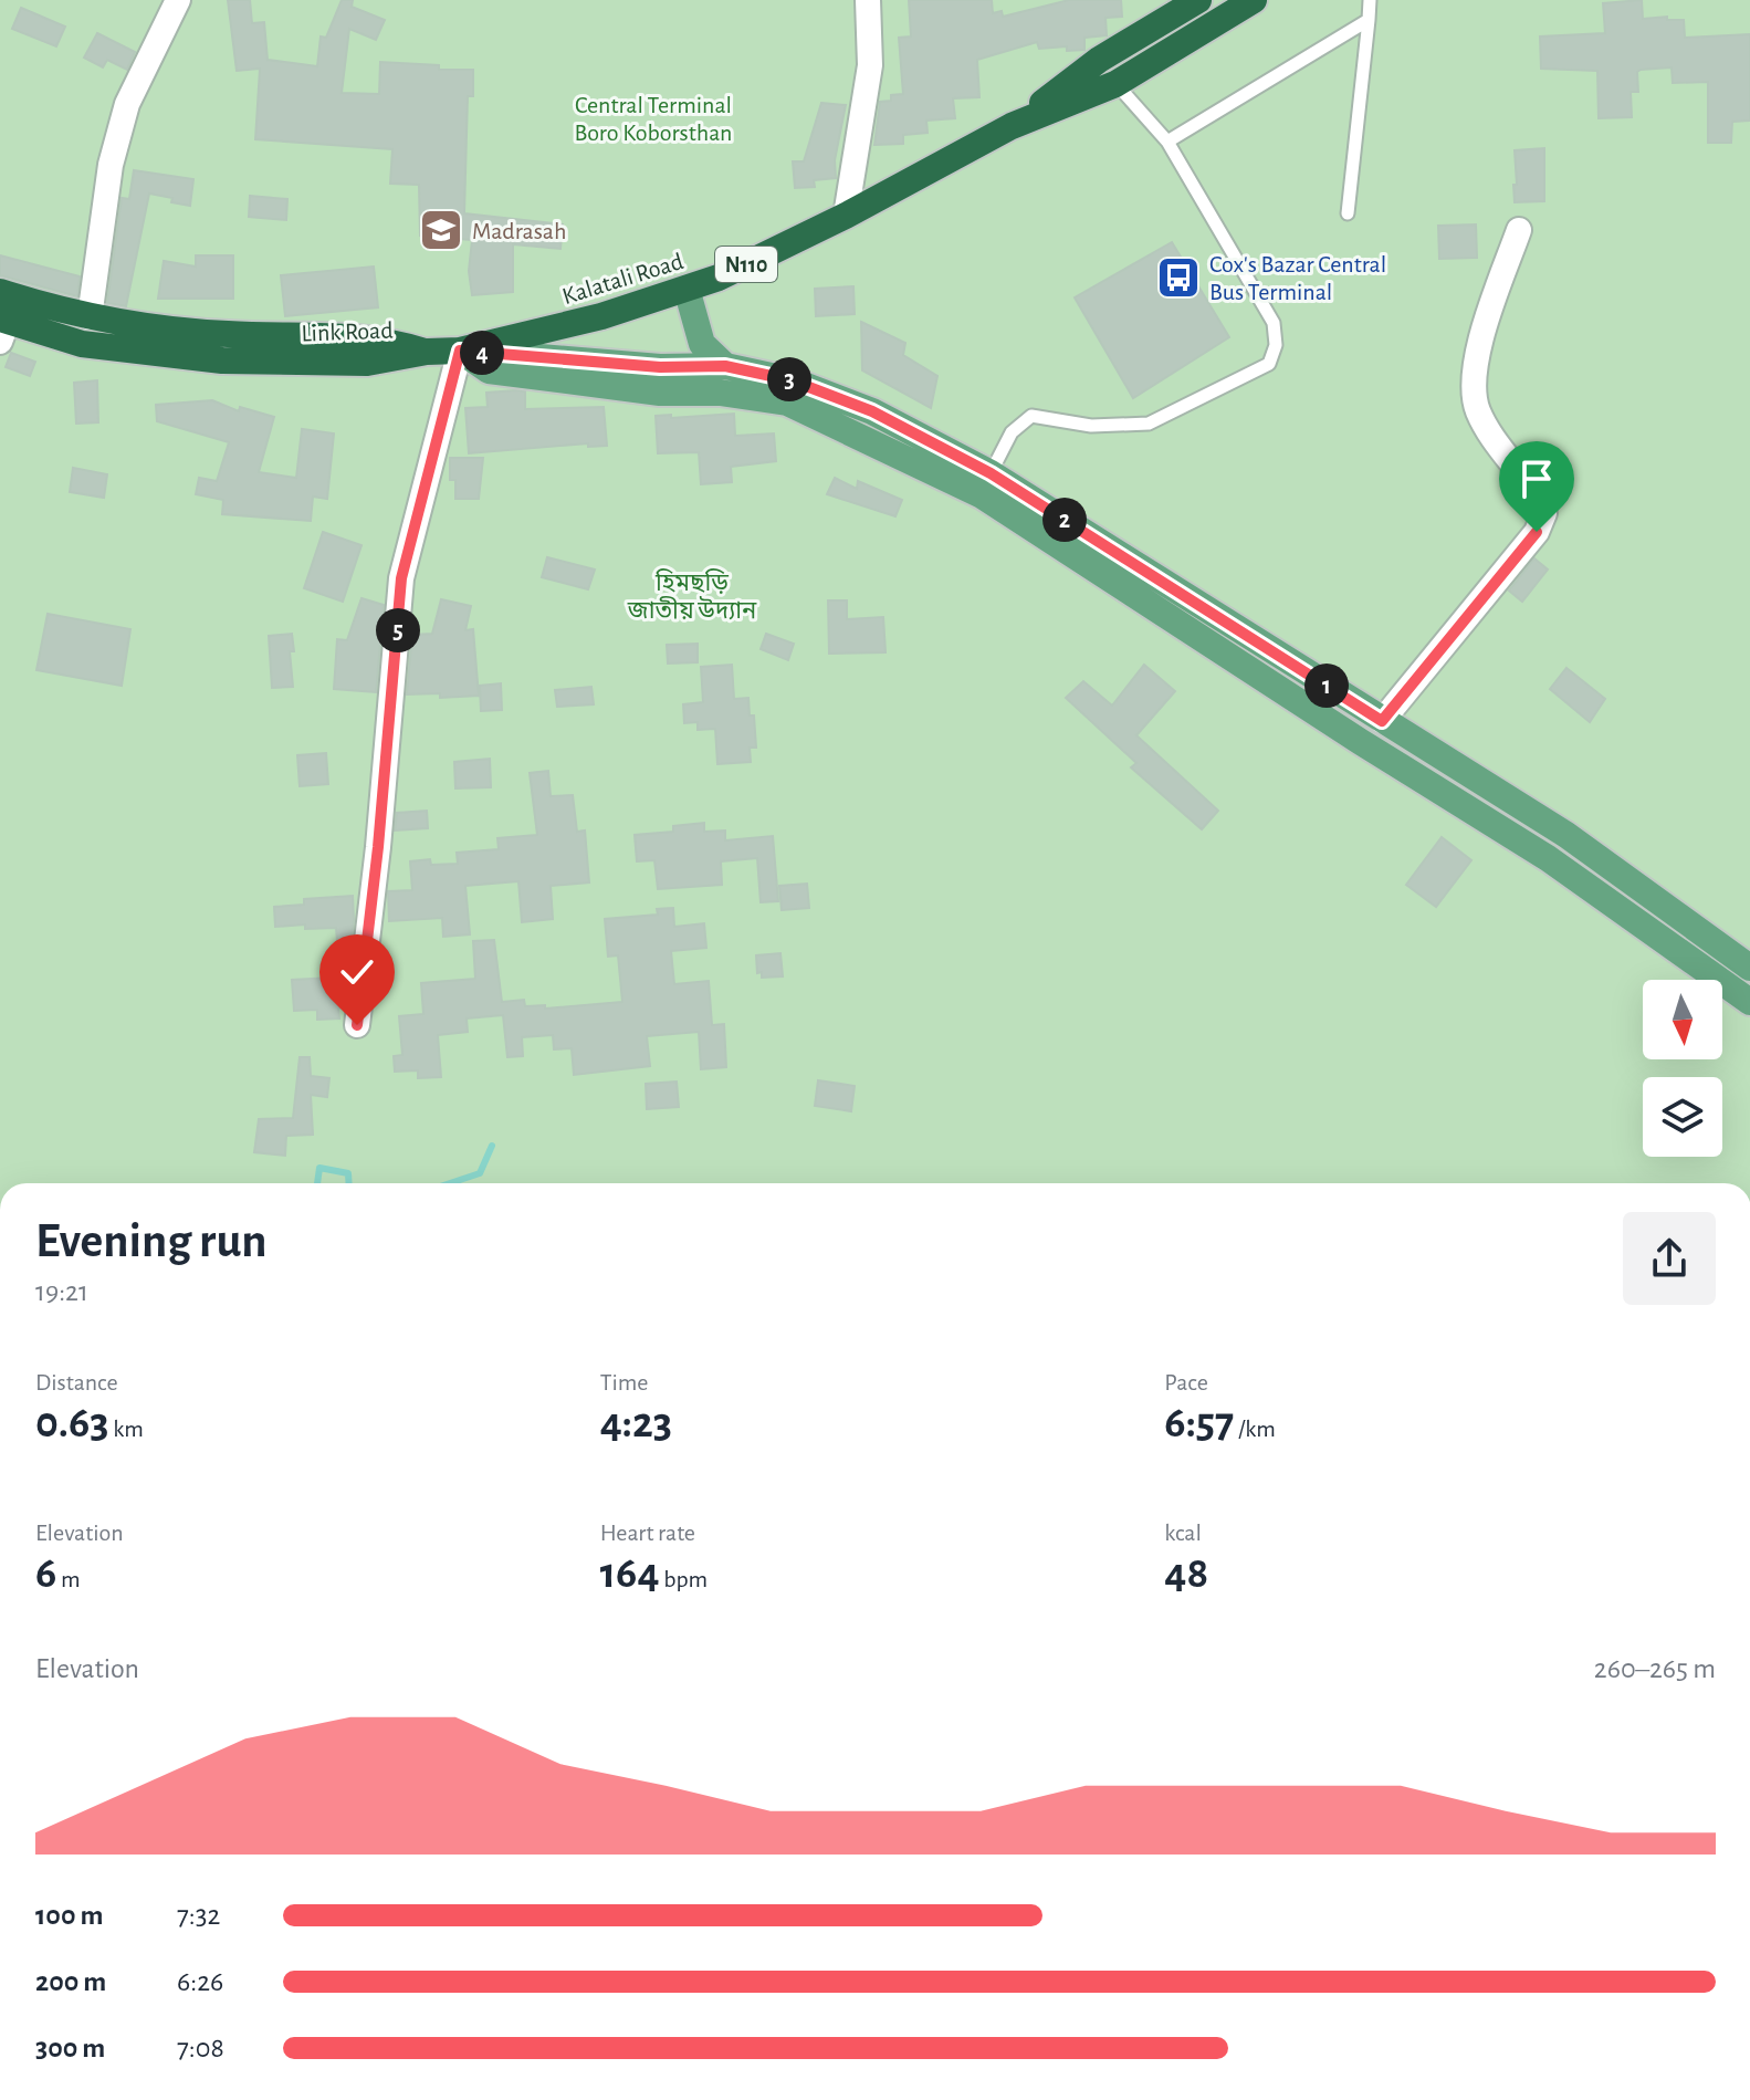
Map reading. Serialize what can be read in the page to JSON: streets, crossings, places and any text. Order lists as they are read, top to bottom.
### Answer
{
  "streets": {
    "highway": ["N110", "Kalatali Road", "Link Road"]
  },
  "crossings": [
    ["Kalatali Road", "Link Road"]
  ],
  "parks": ["Central Terminal Boro Koborsthan", "হিমছড়ি জাতীয় উদ্যান"],
  "places": {
    "school or university": ["Madrasah"],
    "bus stop": ["Cox's Bazar Central Bus Terminal"]
  },
  "north": "bottom",
  "page": {
    "pins": [
      "4",
      "3",
      "2",
      "5",
      "1"
    ],
    "heading": ["Evening run", "19:21"],
    "stats": [
      ["Distance", "0.63 km"],
      ["Time", "4:23"],
      ["Pace", "6:57 /km"],
      ["Elevation", "6 m"],
      ["Heart rate", "164 bpm"],
      ["kcal", "48"]
    ],
    "chart": ["Elevation", "260–265 m"],
    "list": [
      {
        "name": "100 m",
        "note": "7:32"
      },
      {
        "name": "200 m",
        "note": "6:26"
      },
      {
        "name": "300 m",
        "note": "7:08"
      }
    ]
  }
}
